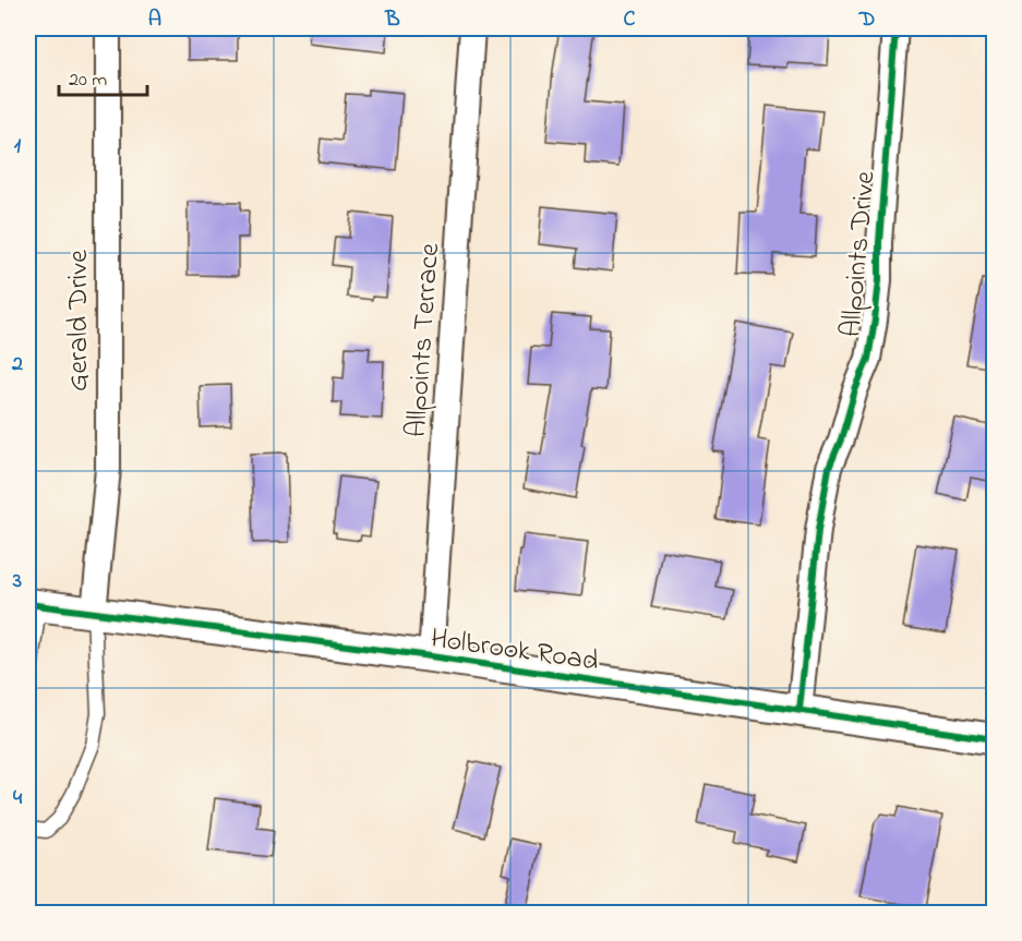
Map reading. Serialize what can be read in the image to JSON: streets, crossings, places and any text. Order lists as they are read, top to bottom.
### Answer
{
  "streets": {
    "street": [
      "Allpoints Drive",
      "Gerald Drive",
      "Allpoints Terrace",
      "Holbrook Road"
    ]
  },
  "crossings": [
    ["Allpoints Drive", "Holbrook Road"],
    ["Gerald Drive", "Holbrook Road"],
    ["Allpoints Terrace", "Holbrook Road"]
  ],
  "scale_bar": "20 m",
  "grid": {
    "columns": [
      "A",
      "B",
      "C",
      "D"
    ],
    "rows": [
      "1",
      "2",
      "3",
      "4"
    ]
  }
}
